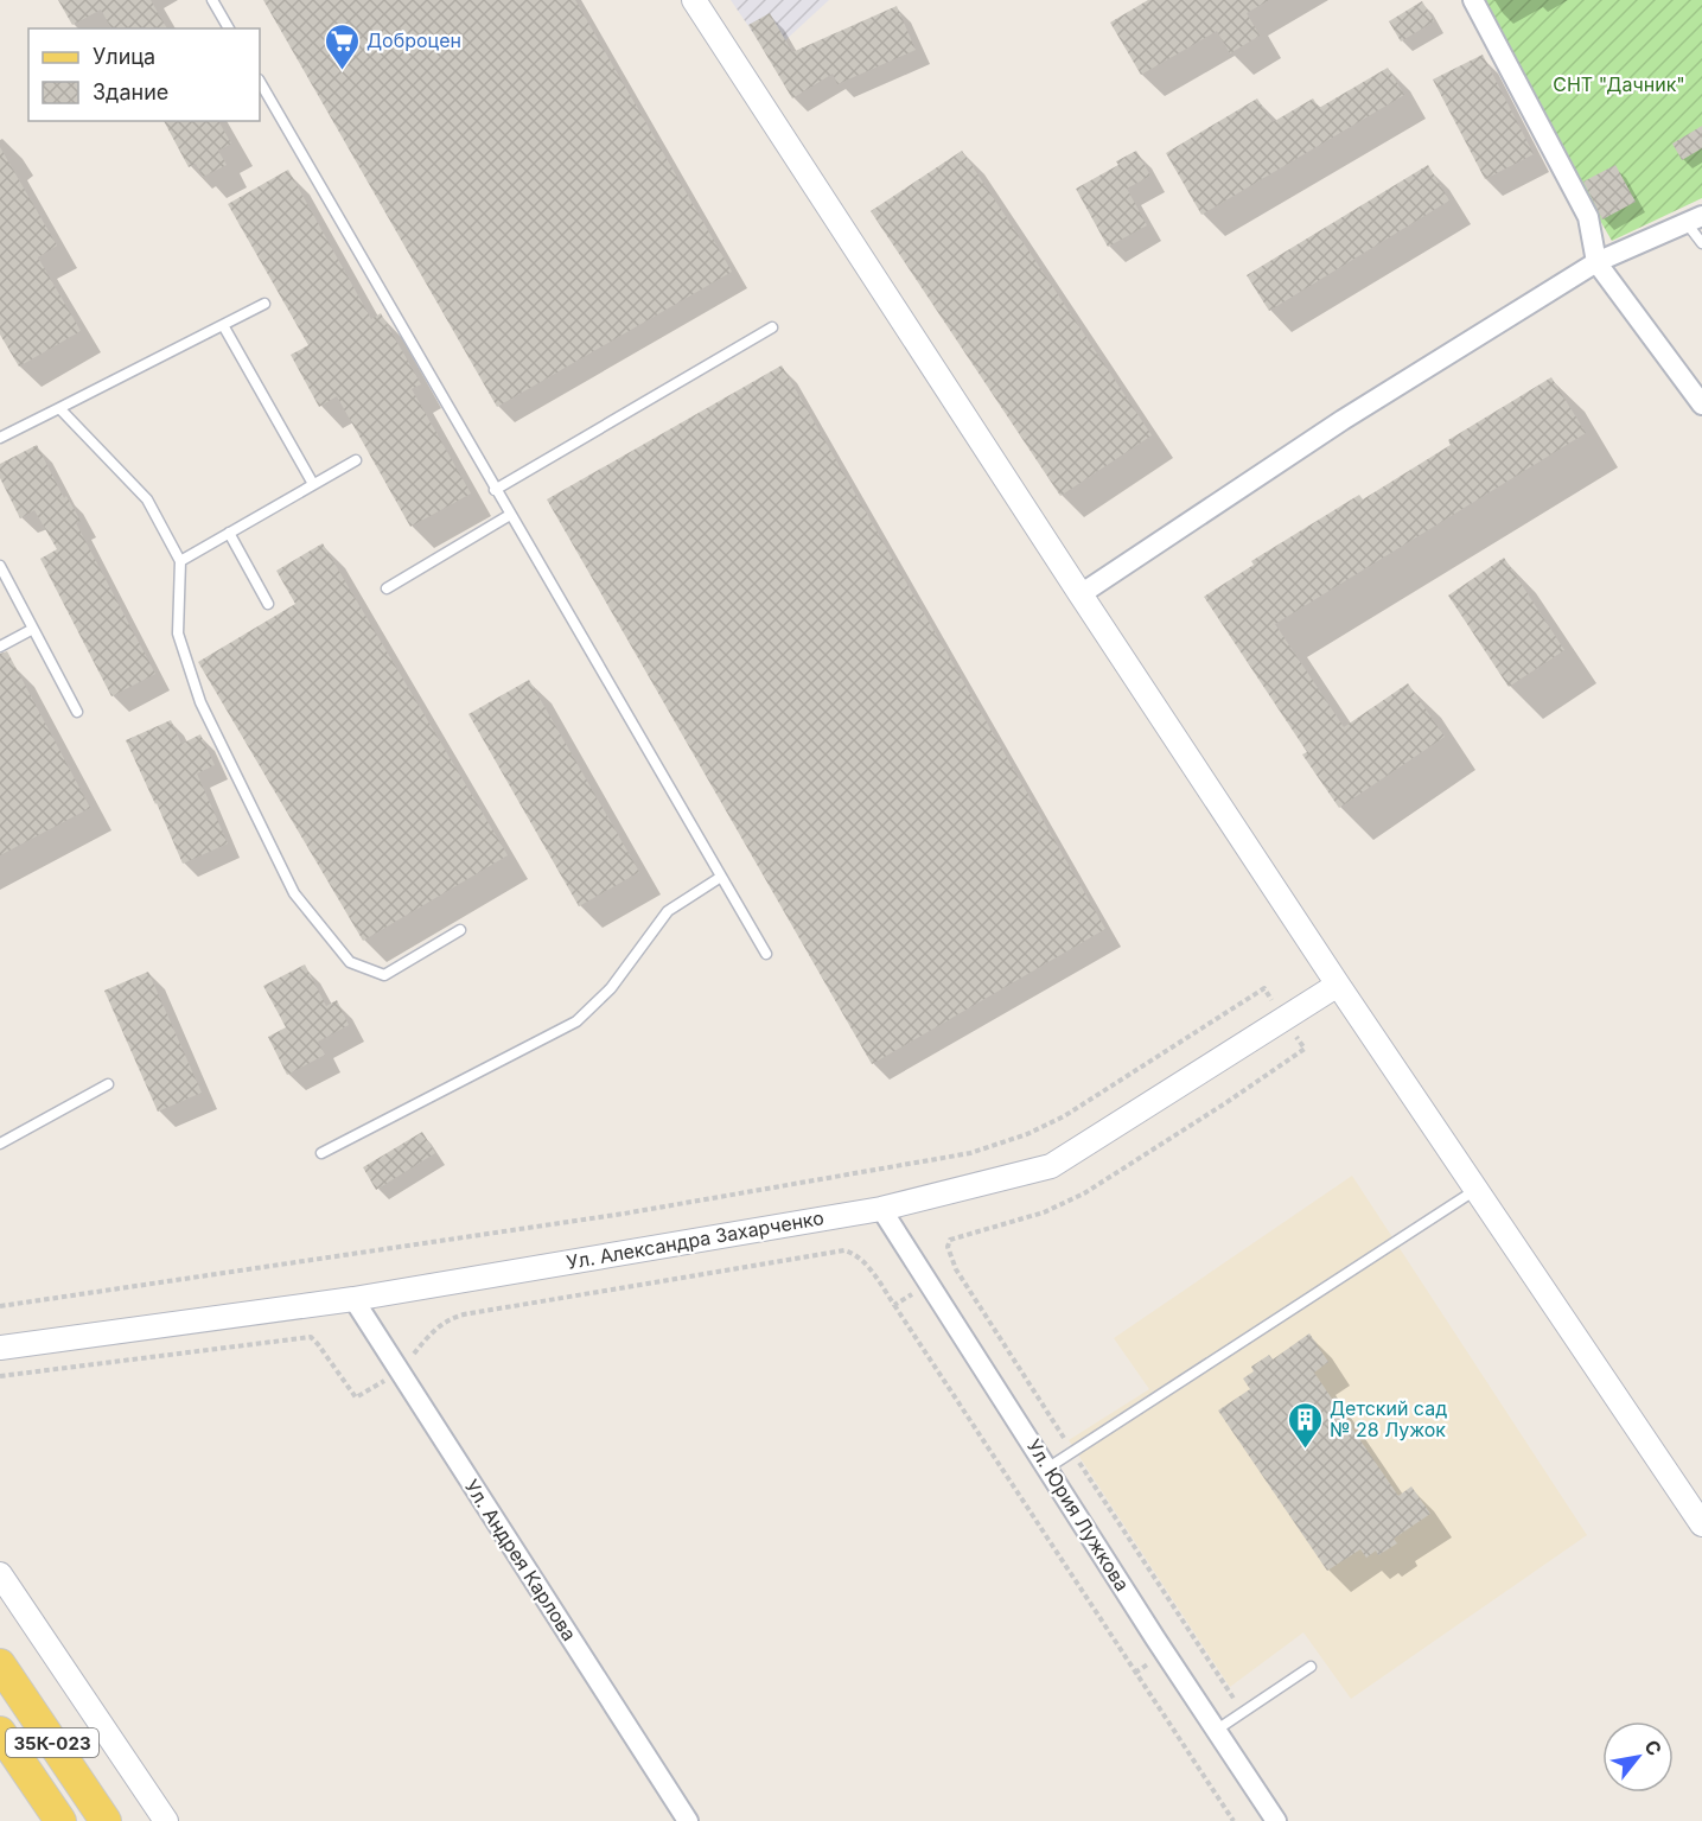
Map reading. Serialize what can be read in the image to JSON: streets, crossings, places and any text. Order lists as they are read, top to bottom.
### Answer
{
  "streets": {
    "main road": ["35К-023"],
    "street": ["Ул. Александра Захарченко", "Ул. Юрия Лужкова", "Ул. Андрея Карлова"]
  },
  "crossings": [
    ["Ул. Александра Захарченко", "Ул. Юрия Лужкова"],
    ["Ул. Александра Захарченко", "Ул. Андрея Карлова"]
  ],
  "parks": ["СНТ \"Дачник\""],
  "places": {
    "supermarket": ["Доброцен"],
    "building": ["Детский сад № 28 Лужок"]
  },
  "legend": ["Улица", "Здание"],
  "north": "top right"
}
